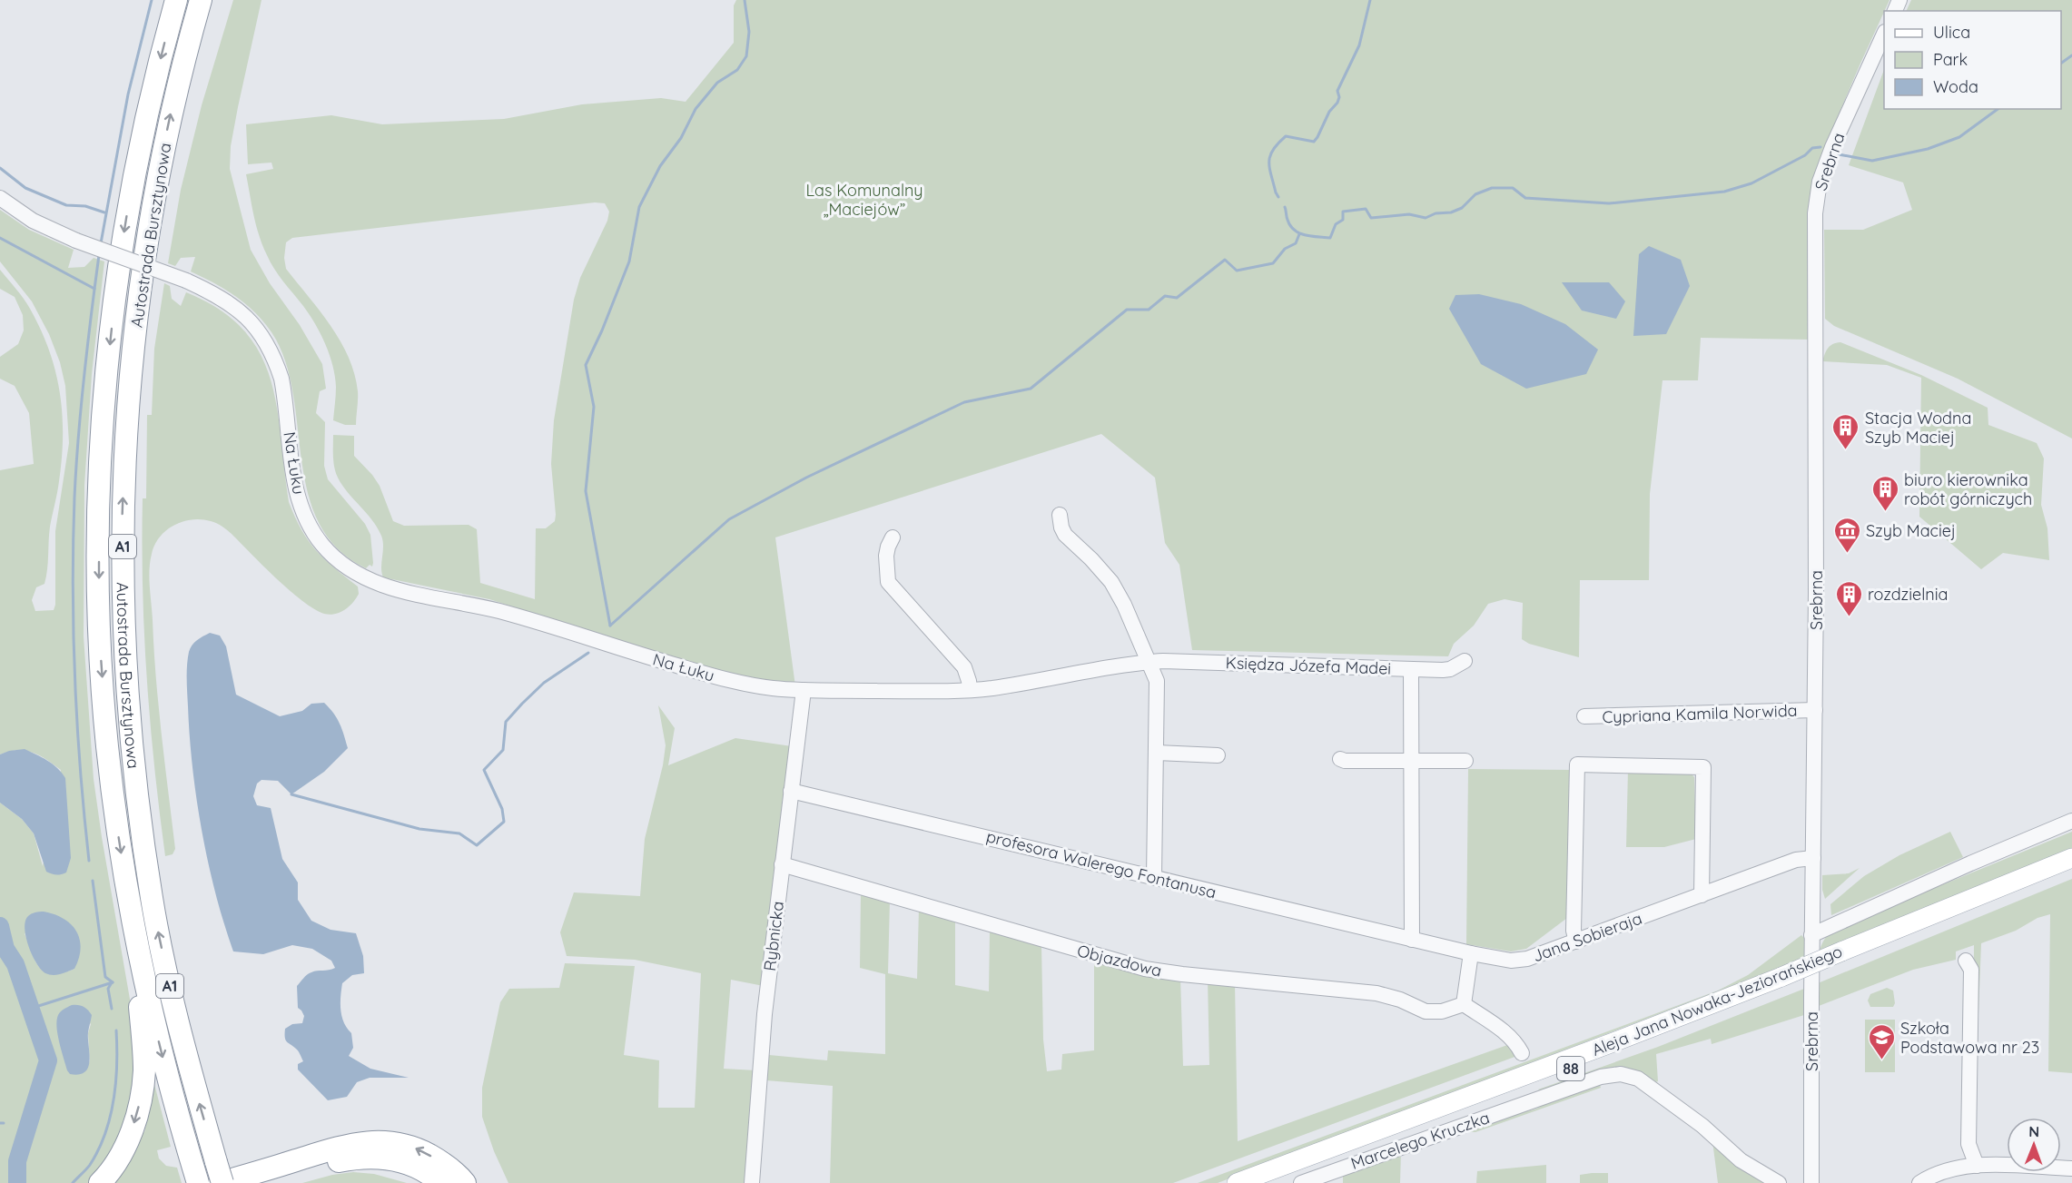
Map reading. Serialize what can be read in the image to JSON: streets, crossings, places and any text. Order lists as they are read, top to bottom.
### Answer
{
  "streets": {
    "highway": ["Autostrada Bursztynowa", "A1"],
    "main road": ["Aleja Jana Nowaka-Jeziorańskiego", "88"],
    "street": [
      "Srebrna",
      "Na Łuku",
      "Księdza Józefa Madei",
      "Cypriana Kamila Norwida",
      "profesora Walerego Fontanusa",
      "Rybnicka",
      "Jana Sobieraja",
      "Objazdowa",
      "Marcelego Kruczka"
    ]
  },
  "crossings": [
    ["Srebrna", "Cypriana Kamila Norwida"],
    ["Srebrna", "Jana Sobieraja"],
    ["Na Łuku", "Księdza Józefa Madei"],
    ["Na Łuku", "Rybnicka"],
    ["Księdza Józefa Madei", "Rybnicka"],
    ["profesora Walerego Fontanusa", "Rybnicka"],
    ["profesora Walerego Fontanusa", "Jana Sobieraja"],
    ["Rybnicka", "Objazdowa"]
  ],
  "parks": ["Las Komunalny „Maciejów”"],
  "places": {
    "building": ["Stacja Wodna Szyb Maciej", "biuro kierownika robót górniczych", "rozdzielnia"],
    "museum": ["Szyb Maciej"],
    "school or university": ["Szkoła Podstawowa nr 23"]
  },
  "legend": ["Ulica", "Park", "Woda"],
  "north": "top"
}
